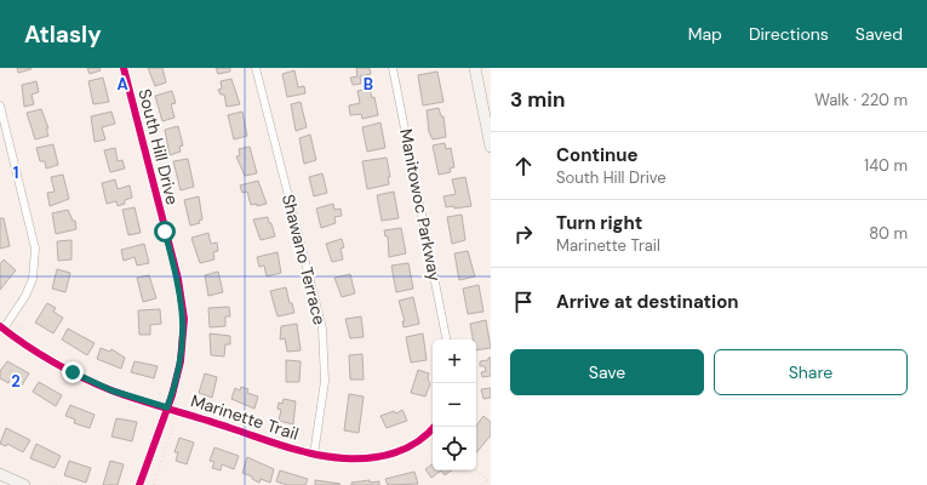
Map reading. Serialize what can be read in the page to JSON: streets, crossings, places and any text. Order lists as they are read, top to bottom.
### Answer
{
  "streets": {
    "street": [
      "South Hill Drive",
      "Manitowoc Parkway",
      "Shawano Terrace",
      "Marinette Trail"
    ]
  },
  "crossings": [
    ["South Hill Drive", "Marinette Trail"],
    ["Shawano Terrace", "Marinette Trail"]
  ],
  "page": {
    "header": "Atlasly",
    "nav": ["Map", "Directions", "Saved"],
    "heading": ["3 min", "Walk · 220 m"],
    "list": [
      ["Continue", "South Hill Drive", "140 m"],
      ["Turn right", "Marinette Trail", "80 m"],
      "Arrive at destination"
    ],
    "buttons": ["Save", "Share"],
    "map_buttons": ["+", "−"]
  },
  "grid": {
    "columns": ["A", "B"],
    "rows": ["1", "2"]
  }
}
